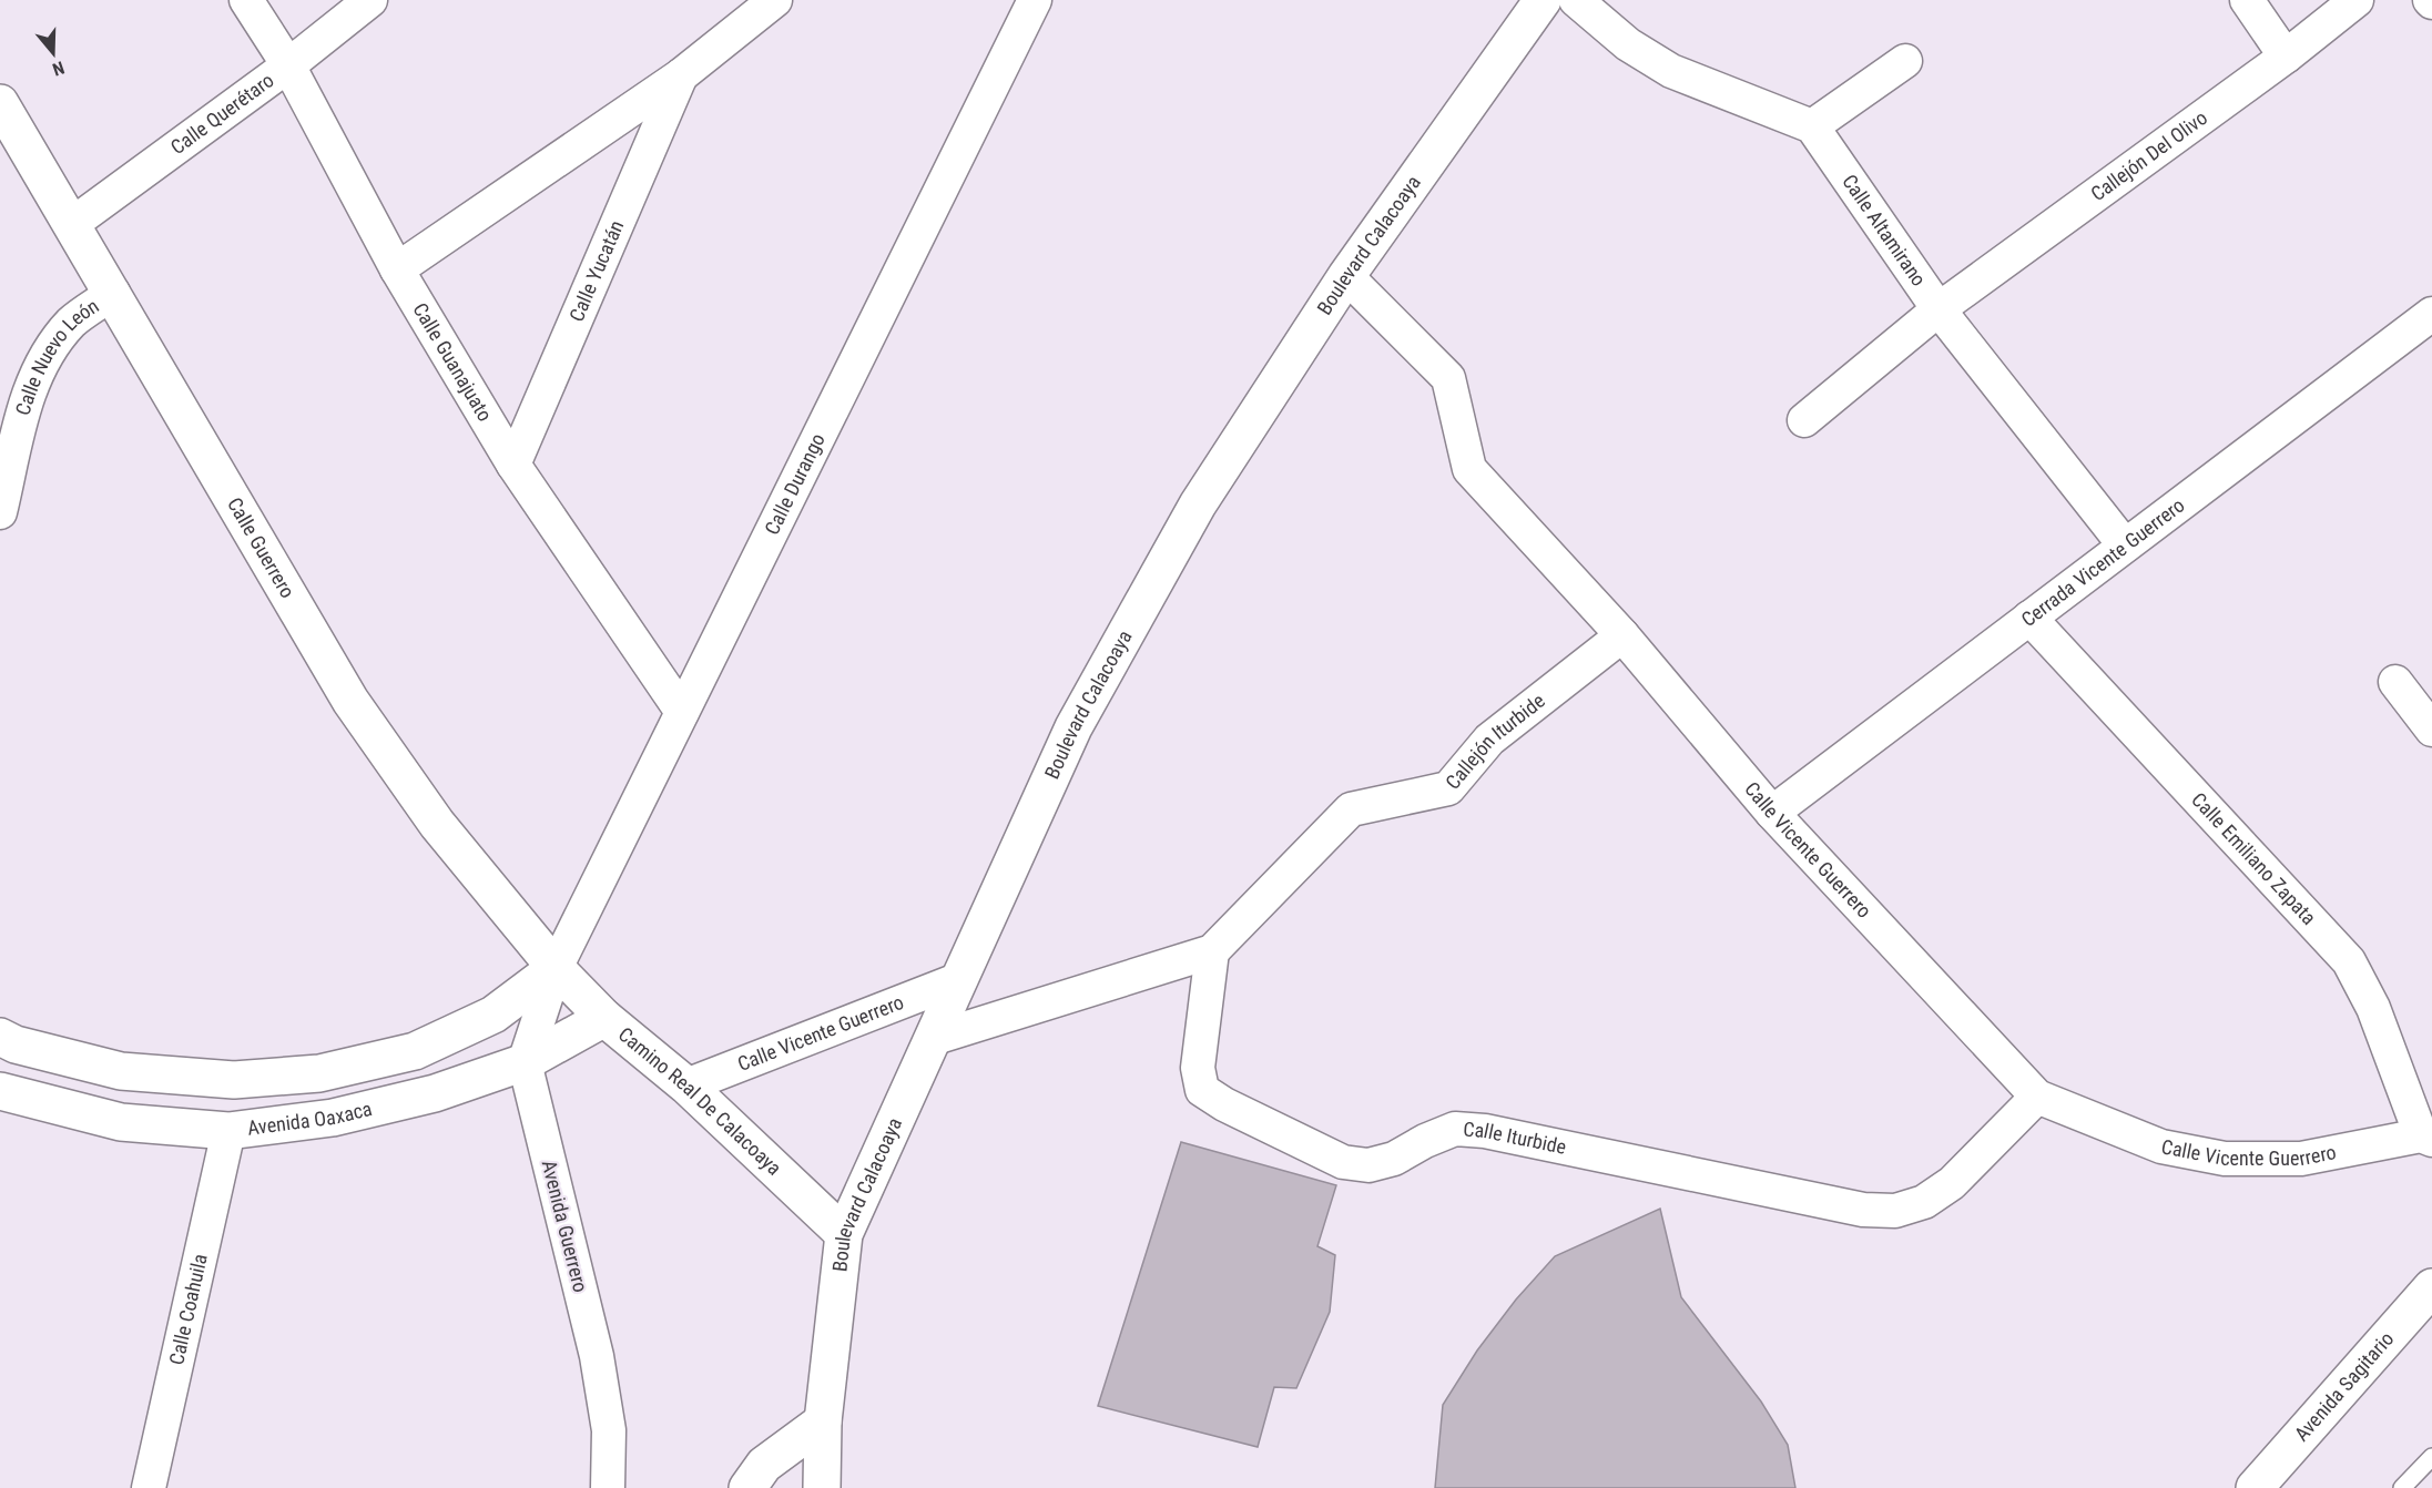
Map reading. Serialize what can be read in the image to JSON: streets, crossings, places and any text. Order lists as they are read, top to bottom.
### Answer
{
  "streets": {
    "street": [
      "Calle Querétaro",
      "Callejón Del Olivo",
      "Calle Altamirano",
      "Boulevard Calacoaya",
      "Calle Yucatán",
      "Calle Nuevo León",
      "Calle Guanajuato",
      "Calle Durango",
      "Calle Guerrero",
      "Cerrada Vicente Guerrero",
      "Callejón Iturbide",
      "Calle Vicente Guerrero",
      "Calle Emiliano Zapata",
      "Camino Real De Calacoaya",
      "Avenida Oaxaca",
      "Calle Iturbide",
      "Avenida Guerrero",
      "Calle Coahuila",
      "Avenida Sagitario"
    ]
  },
  "crossings": [
    ["Calle Querétaro", "Calle Guanajuato"],
    ["Calle Querétaro", "Calle Guerrero"],
    ["Callejón Del Olivo", "Calle Altamirano"],
    ["Calle Altamirano", "Cerrada Vicente Guerrero"],
    ["Boulevard Calacoaya", "Calle Vicente Guerrero"],
    ["Boulevard Calacoaya", "Camino Real De Calacoaya"],
    ["Calle Yucatán", "Calle Guanajuato"],
    ["Calle Nuevo León", "Calle Guerrero"],
    ["Calle Guanajuato", "Calle Durango"],
    ["Calle Durango", "Calle Guerrero"],
    ["Calle Durango", "Camino Real De Calacoaya"],
    ["Calle Guerrero", "Camino Real De Calacoaya"],
    ["Cerrada Vicente Guerrero", "Calle Vicente Guerrero"],
    ["Cerrada Vicente Guerrero", "Calle Emiliano Zapata"],
    ["Callejón Iturbide", "Calle Vicente Guerrero"],
    ["Callejón Iturbide", "Calle Iturbide"],
    ["Calle Vicente Guerrero", "Calle Emiliano Zapata"],
    ["Calle Vicente Guerrero", "Camino Real De Calacoaya"],
    ["Calle Vicente Guerrero", "Calle Iturbide"],
    ["Camino Real De Calacoaya", "Avenida Oaxaca"],
    ["Avenida Oaxaca", "Avenida Guerrero"],
    ["Avenida Oaxaca", "Calle Coahuila"]
  ],
  "north": "bottom"
}
